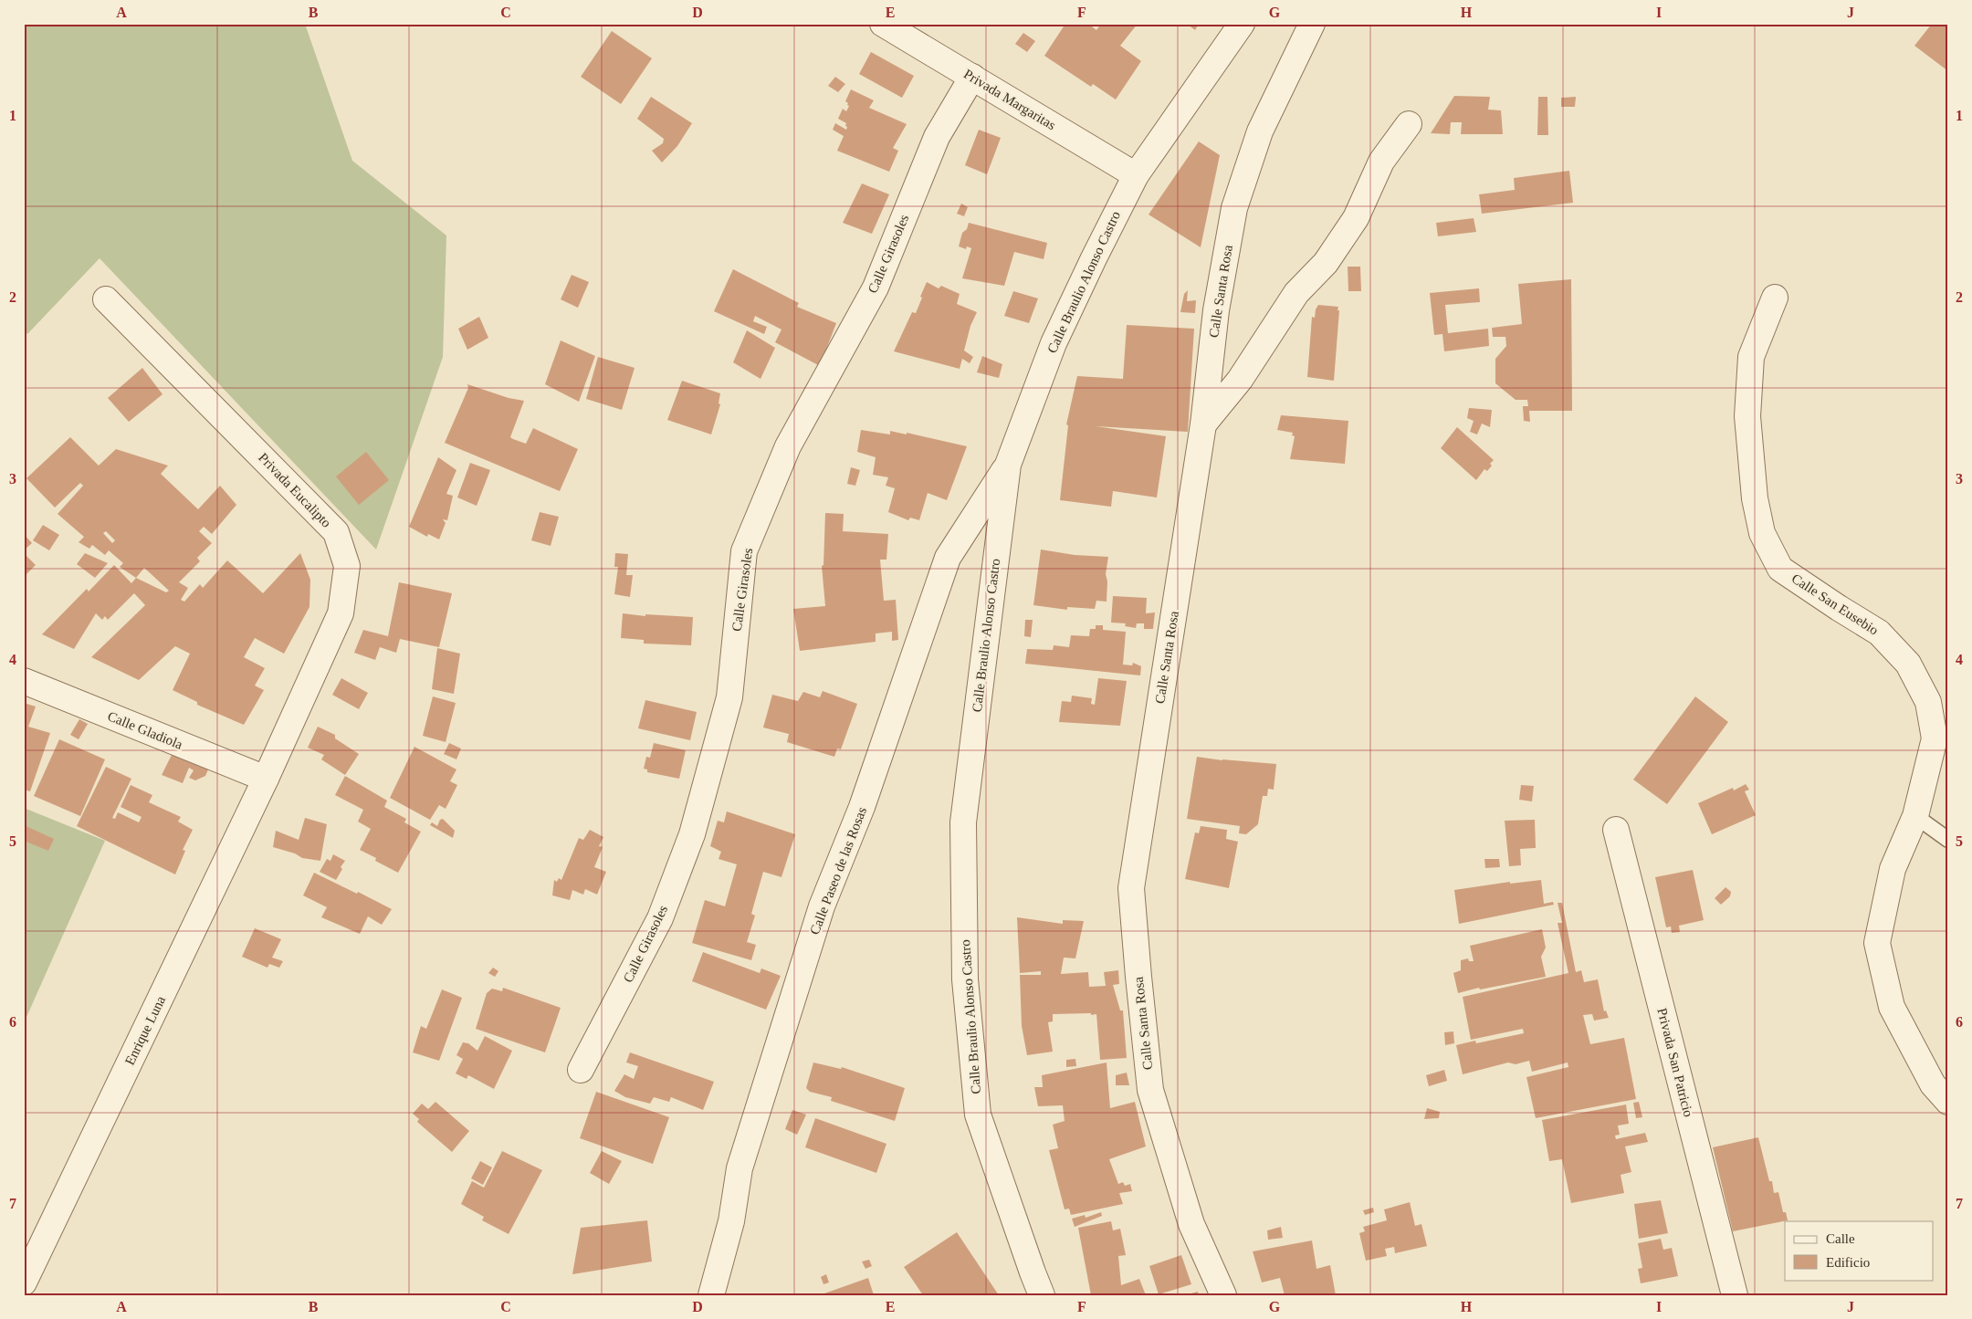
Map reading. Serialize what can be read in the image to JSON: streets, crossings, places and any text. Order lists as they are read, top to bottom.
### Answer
{
  "streets": {
    "street": [
      "Privada Margaritas",
      "Calle Girasoles",
      "Calle Braulio Alonso Castro",
      "Calle Santa Rosa",
      "Privada Eucalipto",
      "Calle San Eusebio",
      "Calle Gladiola",
      "Calle Paseo de las Rosas",
      "Enrique Luna",
      "Privada San Patricio"
    ]
  },
  "crossings": [
    ["Privada Margaritas", "Calle Girasoles"],
    ["Privada Margaritas", "Calle Braulio Alonso Castro"],
    ["Calle Braulio Alonso Castro", "Calle Paseo de las Rosas"],
    ["Privada Eucalipto", "Calle Gladiola"],
    ["Privada Eucalipto", "Enrique Luna"],
    ["Calle Gladiola", "Enrique Luna"]
  ],
  "legend": ["Calle", "Edificio"],
  "grid": {
    "columns": [
      "A",
      "B",
      "C",
      "D",
      "E",
      "F",
      "G",
      "H",
      "I",
      "J"
    ],
    "rows": [
      "1",
      "2",
      "3",
      "4",
      "5",
      "6",
      "7"
    ]
  }
}
